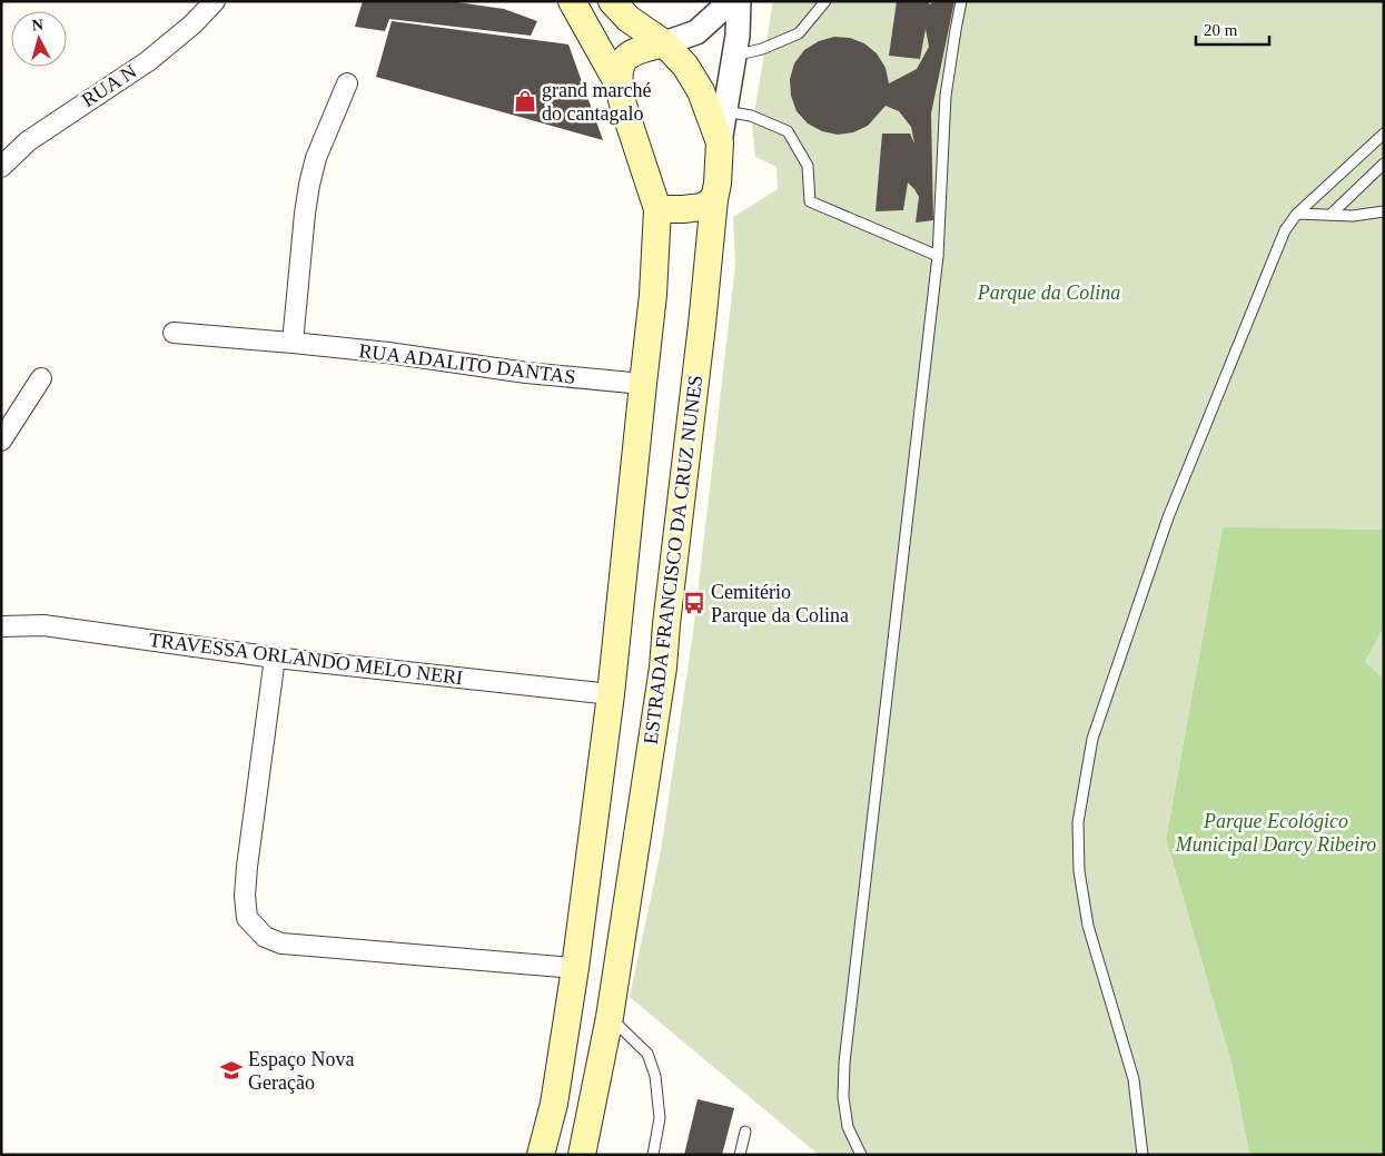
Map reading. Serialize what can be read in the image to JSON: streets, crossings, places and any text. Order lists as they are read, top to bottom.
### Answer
{
  "streets": {
    "main road": ["ESTRADA FRANCISCO DA CRUZ NUNES"],
    "street": ["RUA N", "RUA ADALITO DANTAS", "TRAVESSA ORLANDO MELO NERI"]
  },
  "parks": ["Parque da Colina", "Parque Ecológico Municipal Darcy Ribeiro"],
  "places": {
    "shop": ["grand marché do cantagalo"],
    "bus stop": ["Cemitério Parque da Colina"],
    "school or university": ["Espaço Nova Geração"]
  },
  "scale_bar": "20 m",
  "north": "top"
}
